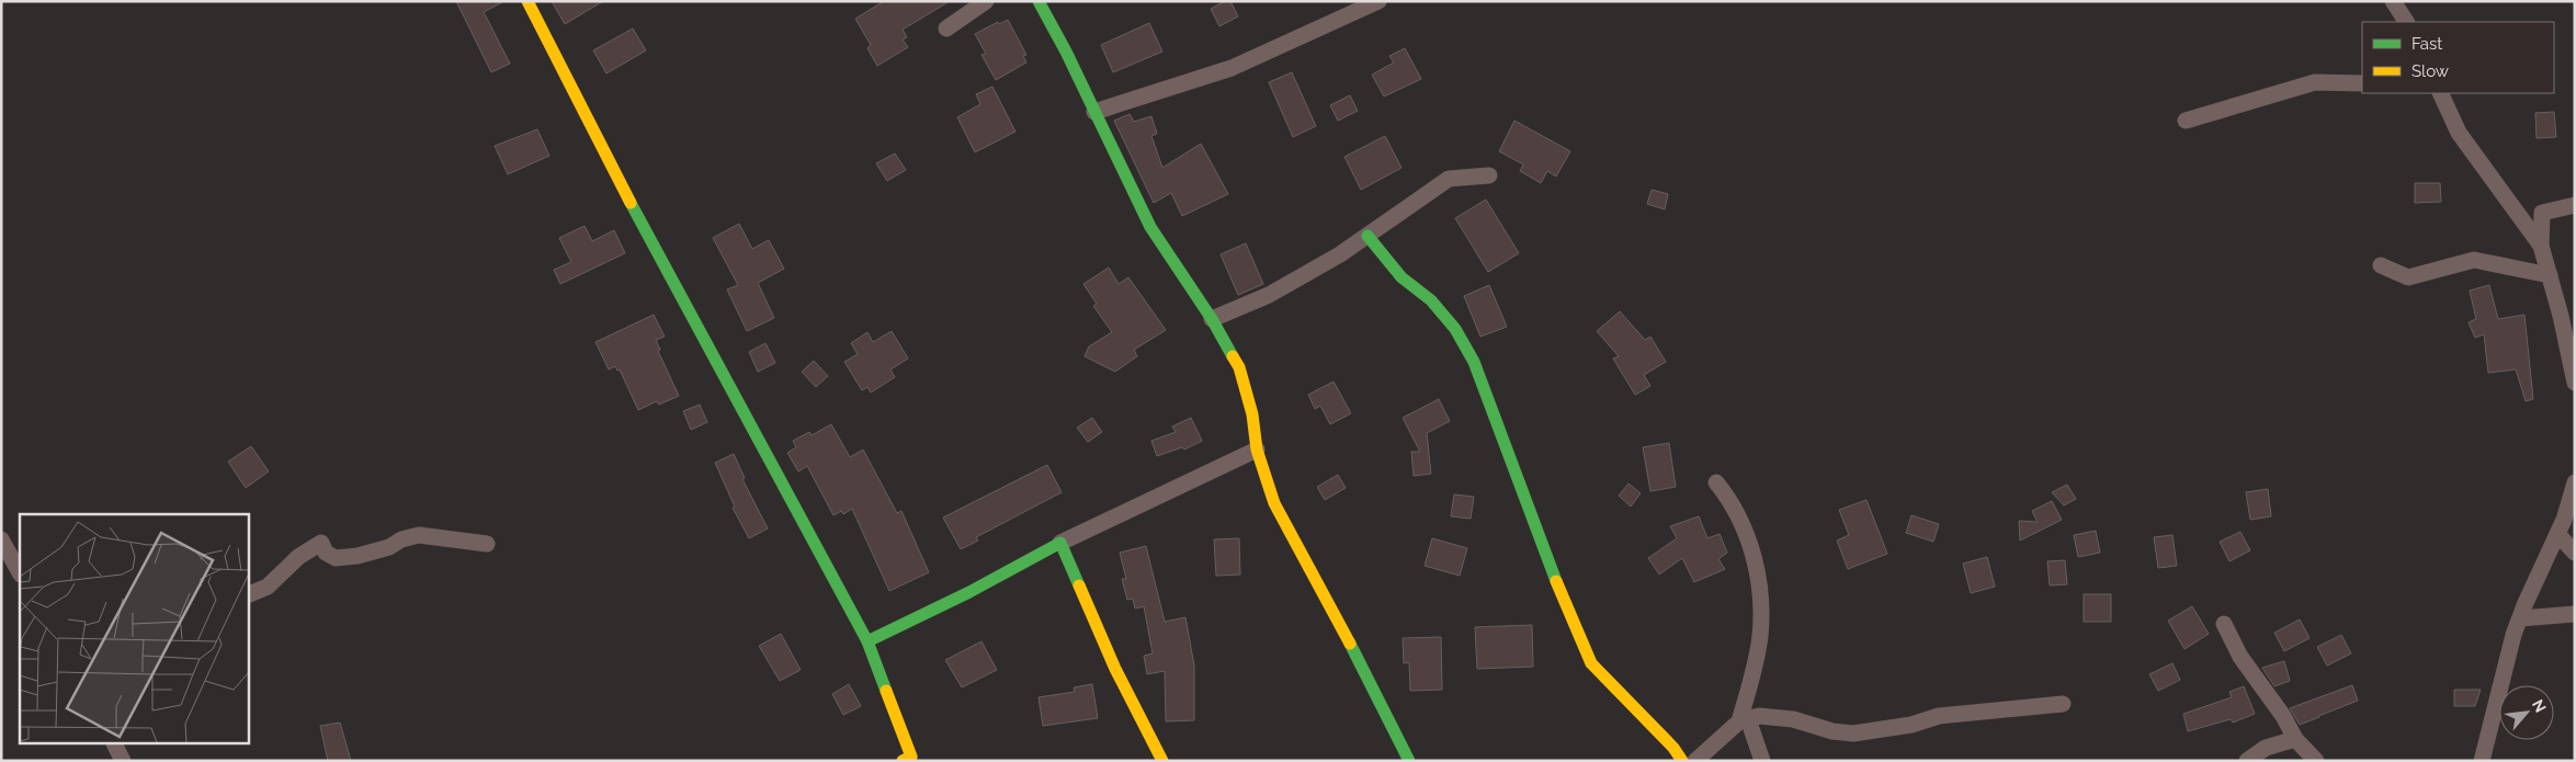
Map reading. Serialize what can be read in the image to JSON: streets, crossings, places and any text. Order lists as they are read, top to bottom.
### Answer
{
  "legend": ["Fast", "Slow"],
  "north": "top right"
}
